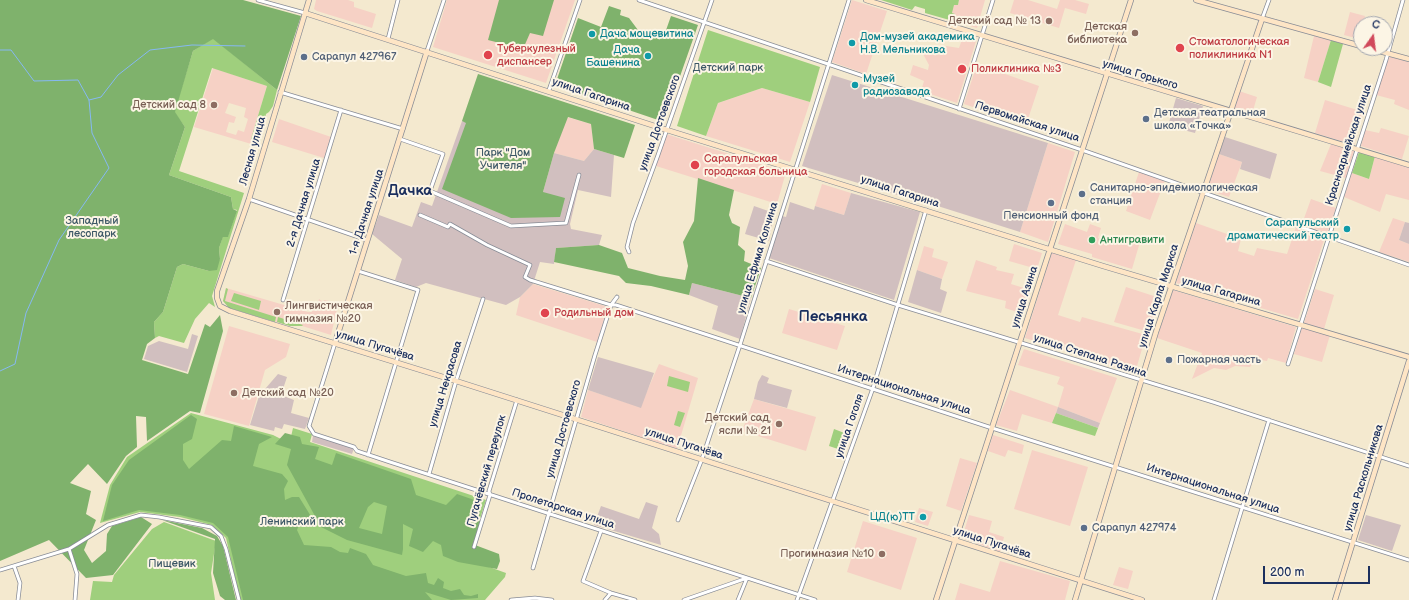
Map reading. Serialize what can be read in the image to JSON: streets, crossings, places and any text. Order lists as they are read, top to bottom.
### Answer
{
  "streets": {
    "street": [
      "улица Горького",
      "улица Гагарина",
      "Первомайская улица",
      "улица Достоевского",
      "Красноармейская улица",
      "Лесная улица",
      "2-я Дачная улица",
      "1-я Дачная улица",
      "улица Ефима Колчина",
      "улица Карла Маркса",
      "улица Азина",
      "улица Пугачёва",
      "улица Степана Разина",
      "улица Некрасова",
      "Интернациональная улица",
      "улица Гоголя",
      "Пугачёвский переулок",
      "улица Раскольникова",
      "Пролетарская улица"
    ]
  },
  "crossings": [
    ["улица Горького", "Красноармейская улица"],
    ["улица Горького", "улица Карла Маркса"],
    ["улица Горького", "улица Азина"],
    ["улица Гагарина", "улица Достоевского"],
    ["улица Гагарина", "Красноармейская улица"],
    ["улица Гагарина", "Лесная улица"],
    ["улица Гагарина", "1-я Дачная улица"],
    ["улица Гагарина", "улица Ефима Колчина"],
    ["улица Гагарина", "улица Карла Маркса"],
    ["улица Гагарина", "улица Азина"],
    ["улица Гагарина", "улица Гоголя"],
    ["Первомайская улица", "улица Достоевского"],
    ["Первомайская улица", "Красноармейская улица"],
    ["Первомайская улица", "улица Ефима Колчина"],
    ["Первомайская улица", "улица Карла Маркса"],
    ["Первомайская улица", "улица Азина"],
    ["улица Достоевского", "улица Пугачёва"],
    ["улица Достоевского", "Интернациональная улица"],
    ["улица Достоевского", "Пролетарская улица"],
    ["Лесная улица", "улица Пугачёва"],
    ["1-я Дачная улица", "улица Пугачёва"],
    ["1-я Дачная улица", "Пролетарская улица"],
    ["улица Ефима Колчина", "улица Пугачёва"],
    ["улица Ефима Колчина", "улица Степана Разина"],
    ["улица Ефима Колчина", "Интернациональная улица"],
    ["улица Карла Маркса", "улица Пугачёва"],
    ["улица Карла Маркса", "улица Степана Разина"],
    ["улица Карла Маркса", "Интернациональная улица"],
    ["улица Азина", "улица Пугачёва"],
    ["улица Азина", "улица Степана Разина"],
    ["улица Азина", "Интернациональная улица"],
    ["улица Пугачёва", "улица Некрасова"],
    ["улица Пугачёва", "улица Гоголя"],
    ["улица Пугачёва", "Пугачёвский переулок"],
    ["улица Степана Разина", "улица Гоголя"],
    ["улица Степана Разина", "улица Раскольникова"],
    ["улица Некрасова", "Пролетарская улица"],
    ["Интернациональная улица", "улица Гоголя"],
    ["Интернациональная улица", "улица Раскольникова"],
    ["улица Гоголя", "Пролетарская улица"],
    ["Пугачёвский переулок", "Пролетарская улица"]
  ],
  "districts": ["Дачка", "Песьянка"],
  "parks": [
    "Детский парк",
    "Парк \"Дом Учителя\"",
    "Западный лесопарк",
    "Ленинский парк",
    "Пищевик"
  ],
  "places": [
    "Детский сад № 13",
    "Детская библиотека",
    "Дача мощевитина",
    "Дом-музей академика Н.В. Мельникова",
    "Стоматологическая поликлиника N1",
    "Туберкулезный диспансер",
    "Дача Башенина",
    "Сарапул 427967",
    "Поликлиника №3",
    "Музей радиозавода",
    "Детский сад 8",
    "Детская театральная школа «Точка»",
    "Сарапульская городская больница",
    "Санитарно-эпидемиологическая станция",
    "Пенсионный фонд",
    "Сарапульский драматический театр",
    "Антигравити",
    "Лингвистическая гимназия №20",
    "Родильный дом",
    "Пожарная часть",
    "Детский сад №20",
    "Детский сад, ясли № 21",
    "ЦД(ю)ТТ",
    "Сарапул 427974",
    "Прогимназия №10"
  ],
  "scale_bar": "200 m",
  "north": "top"
}
